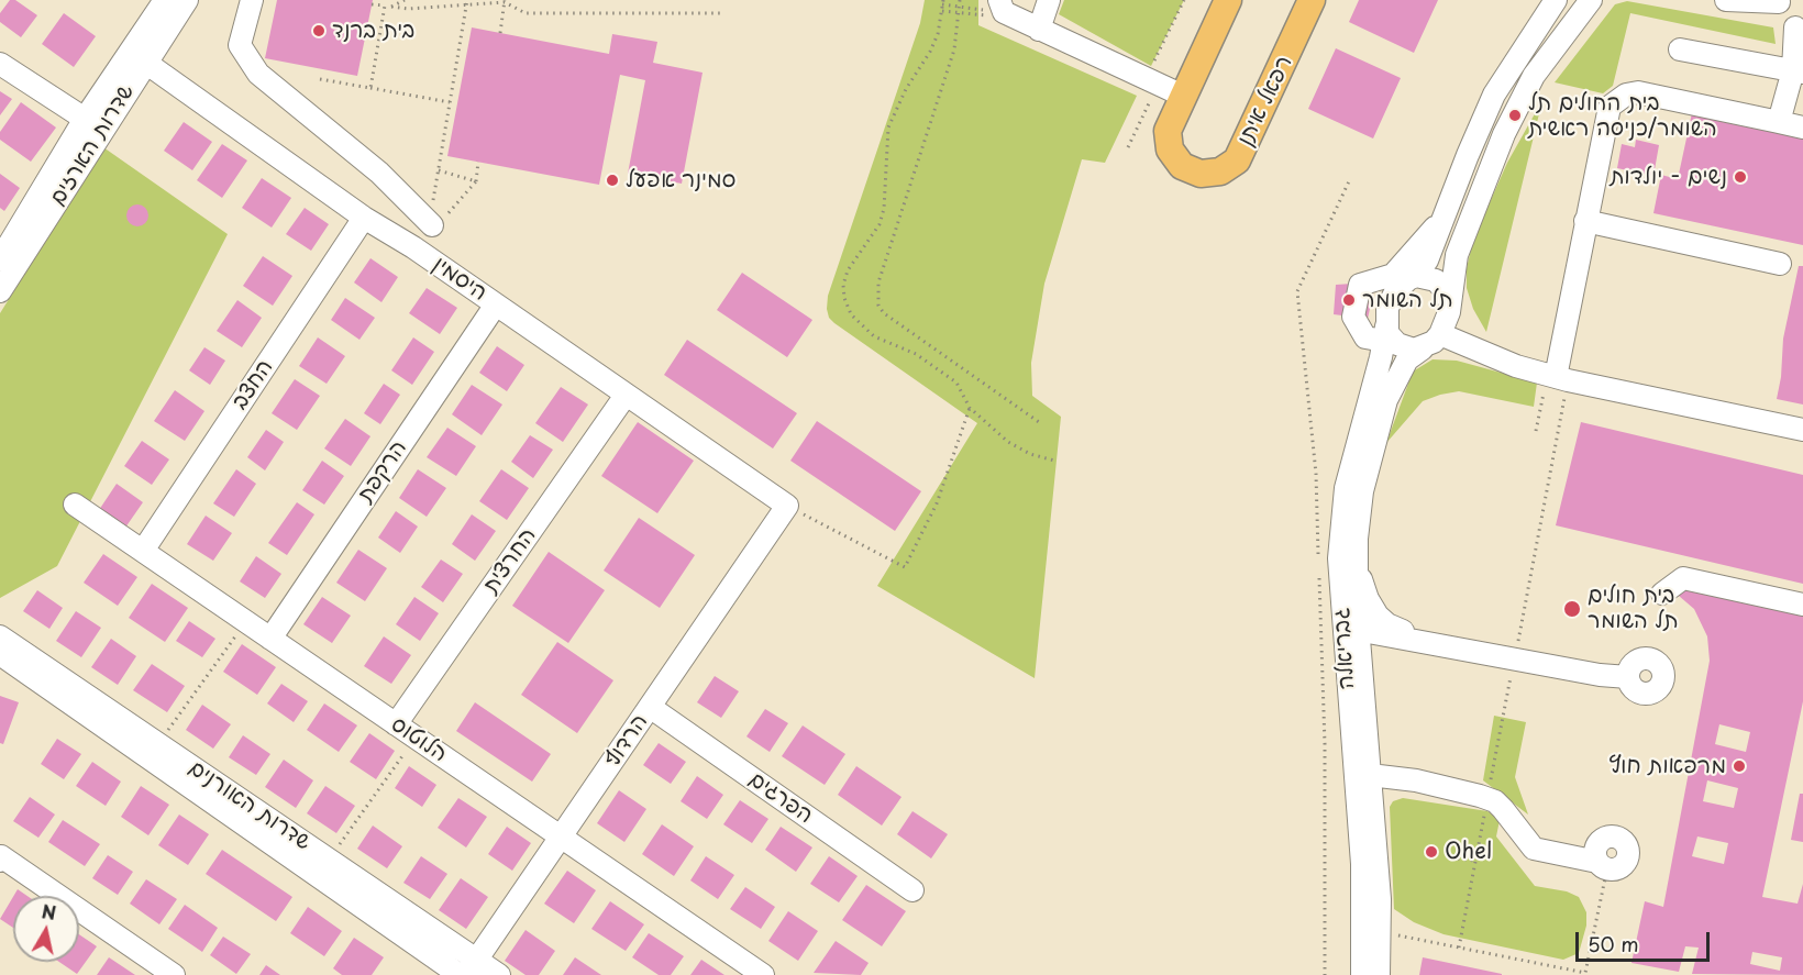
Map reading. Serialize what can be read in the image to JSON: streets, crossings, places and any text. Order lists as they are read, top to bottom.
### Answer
{
  "streets": {
    "main road": ["רפאל איתן"],
    "street": [
      "שדרות הארזים",
      "היסמין",
      "החצב",
      "הרקפת",
      "החרצית",
      "גבריאלה",
      "הלוטוס",
      "הרדוף",
      "הפרגים",
      "שדרות האורנים"
    ]
  },
  "crossings": [
    ["שדרות הארזים", "היסמין"],
    ["היסמין", "החצב"],
    ["היסמין", "הרקפת"],
    ["היסמין", "החרצית"],
    ["היסמין", "הרדוף"],
    ["החצב", "הלוטוס"],
    ["הרקפת", "הלוטוס"],
    ["החרצית", "הלוטוס"],
    ["הלוטוס", "הרדוף"],
    ["הרדוף", "הפרגים"],
    ["הרדוף", "שדרות האורנים"]
  ],
  "places": [
    "בית ברנד",
    "בית החולים תל השומר/כניסה ראשית",
    "נשים - יולדות",
    "סמינר אפעל",
    "תל השומר",
    "בית חולים תל השומר",
    "מרפאות חוץ",
    "Ohel"
  ],
  "scale_bar": "50 m",
  "north": "top"
}
